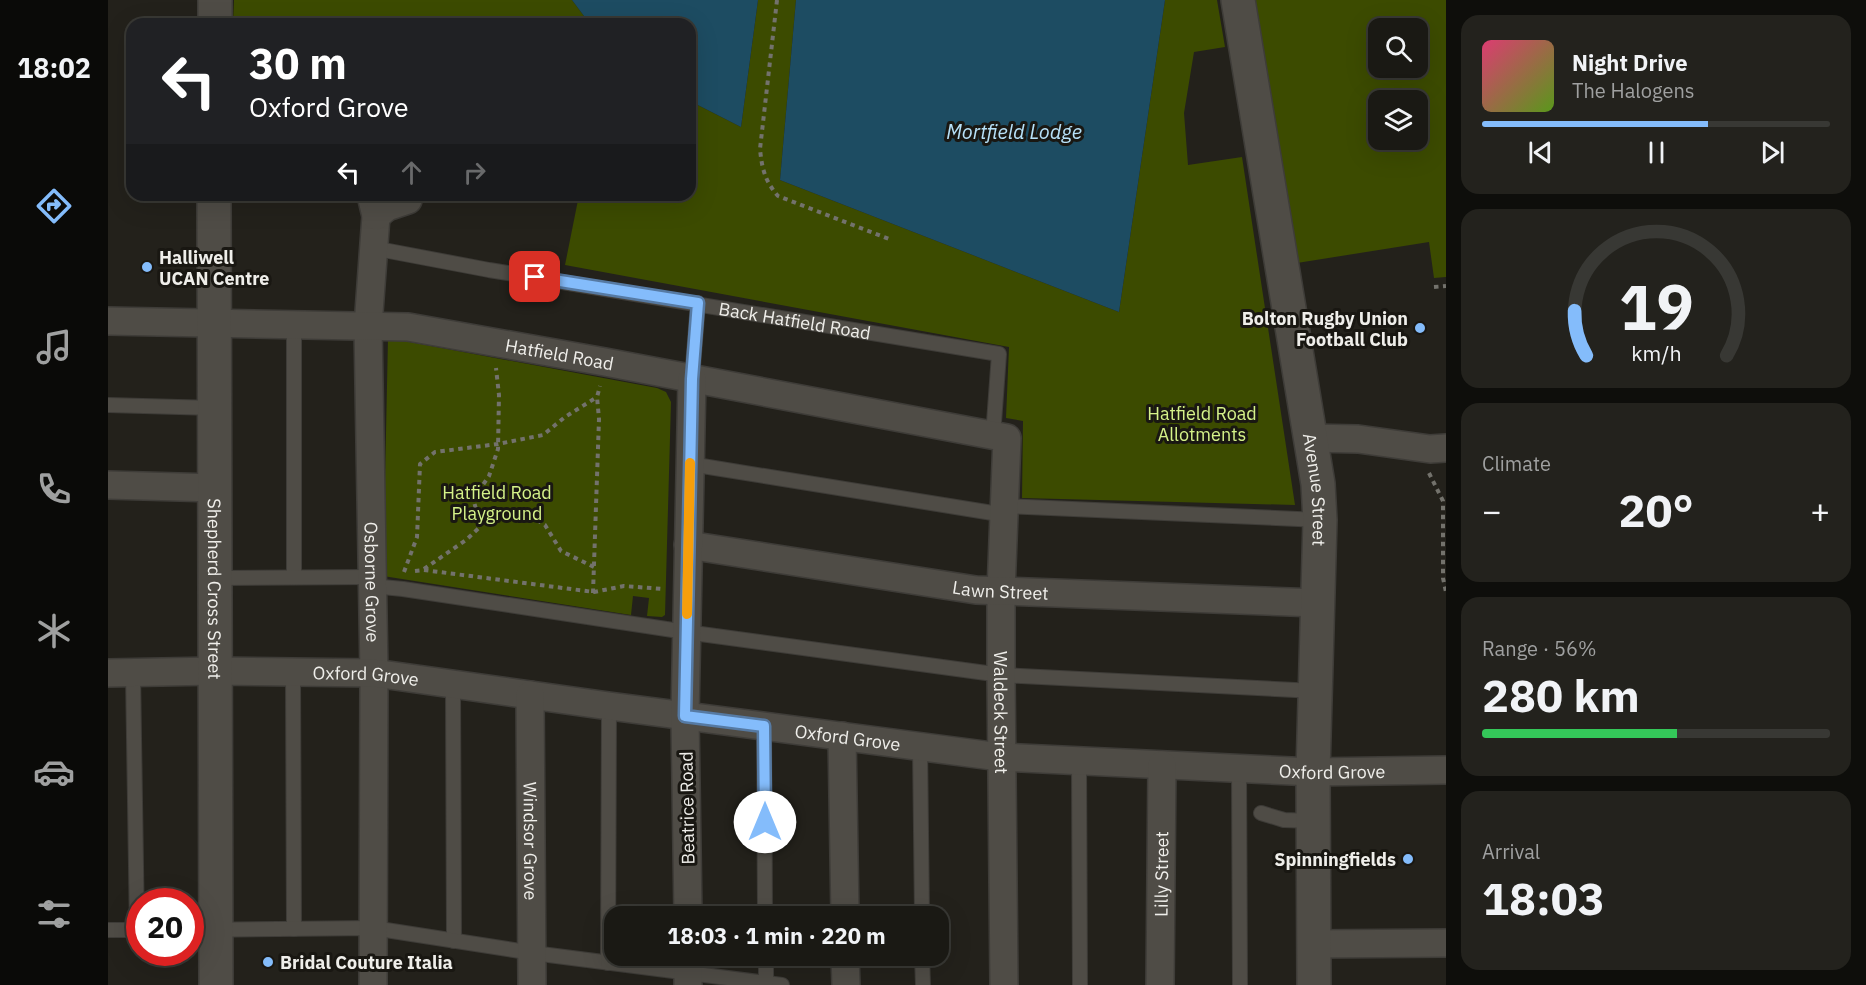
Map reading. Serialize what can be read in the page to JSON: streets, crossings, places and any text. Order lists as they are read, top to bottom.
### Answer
{
  "streets": {
    "street": [
      "Hatfield Road",
      "Avenue Street",
      "Osborne Grove",
      "Lawn Street",
      "Shepherd Cross Street",
      "Oxford Grove",
      "Waldeck Street",
      "Beatrice Road",
      "Windsor Grove",
      "Lilly Street"
    ],
    "lane": ["Back Hatfield Road"]
  },
  "crossings": [
    ["Back Hatfield Road", "Hatfield Road"],
    ["Back Hatfield Road", "Waldeck Street"],
    ["Back Hatfield Road", "Beatrice Road"],
    ["Hatfield Road", "Osborne Grove"],
    ["Hatfield Road", "Shepherd Cross Street"],
    ["Hatfield Road", "Waldeck Street"],
    ["Hatfield Road", "Beatrice Road"],
    ["Avenue Street", "Lawn Street"],
    ["Avenue Street", "Oxford Grove"],
    ["Osborne Grove", "Oxford Grove"],
    ["Lawn Street", "Waldeck Street"],
    ["Lawn Street", "Beatrice Road"],
    ["Shepherd Cross Street", "Oxford Grove"],
    ["Oxford Grove", "Waldeck Street"],
    ["Oxford Grove", "Beatrice Road"],
    ["Oxford Grove", "Windsor Grove"],
    ["Oxford Grove", "Lilly Street"]
  ],
  "water": ["Mortfield Lodge"],
  "parks": ["Hatfield Road Allotments", "Hatfield Road Playground"],
  "places": [
    "Halliwell UCAN Centre",
    "Bolton Rugby Union Football Club",
    "Spinningfields",
    "Bridal Couture Italia"
  ],
  "page": {
    "tabs": "18:02",
    "turn": ["30 m", "Oxford Grove"],
    "song": ["Night Drive", "The Halogens"],
    "tile": [
      "Climate",
      ["Range · 56%", "280 km"],
      ["Arrival", "18:03"]
    ],
    "heat": ["−", "20°", "+"],
    "limit": "20",
    "trip": "18:03 · 1 min · 220 m",
    "gauge": ["19", "km/h"]
  }
}
